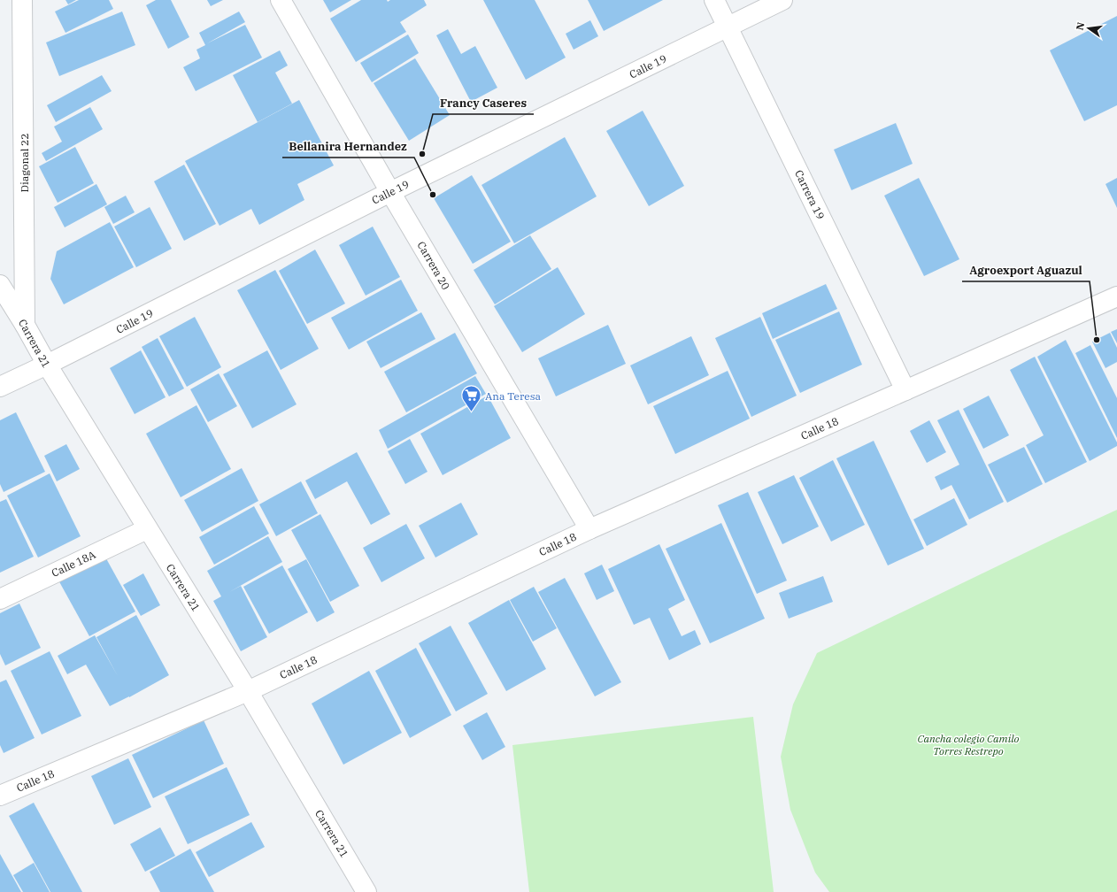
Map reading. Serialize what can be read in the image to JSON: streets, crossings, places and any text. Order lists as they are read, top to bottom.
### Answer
{
  "streets": {
    "street": [
      "Calle 19",
      "Diagonal 22",
      "Carrera 19",
      "Carrera 20",
      "Carrera 21",
      "Calle 18",
      "Calle 18A"
    ]
  },
  "crossings": [
    ["Calle 19", "Carrera 19"],
    ["Calle 19", "Carrera 20"],
    ["Calle 19", "Carrera 21"],
    ["Diagonal 22", "Carrera 21"],
    ["Carrera 19", "Calle 18"],
    ["Carrera 20", "Calle 18"],
    ["Carrera 21", "Calle 18"],
    ["Carrera 21", "Calle 18A"]
  ],
  "parks": ["Cancha colegio Camilo Torres Restrepo"],
  "places": {
    "other": ["Francy Caseres", "Bellanira Hernandez", "Agroexport Aguazul"],
    "supermarket": ["Ana Teresa"]
  },
  "north": "left"
}
